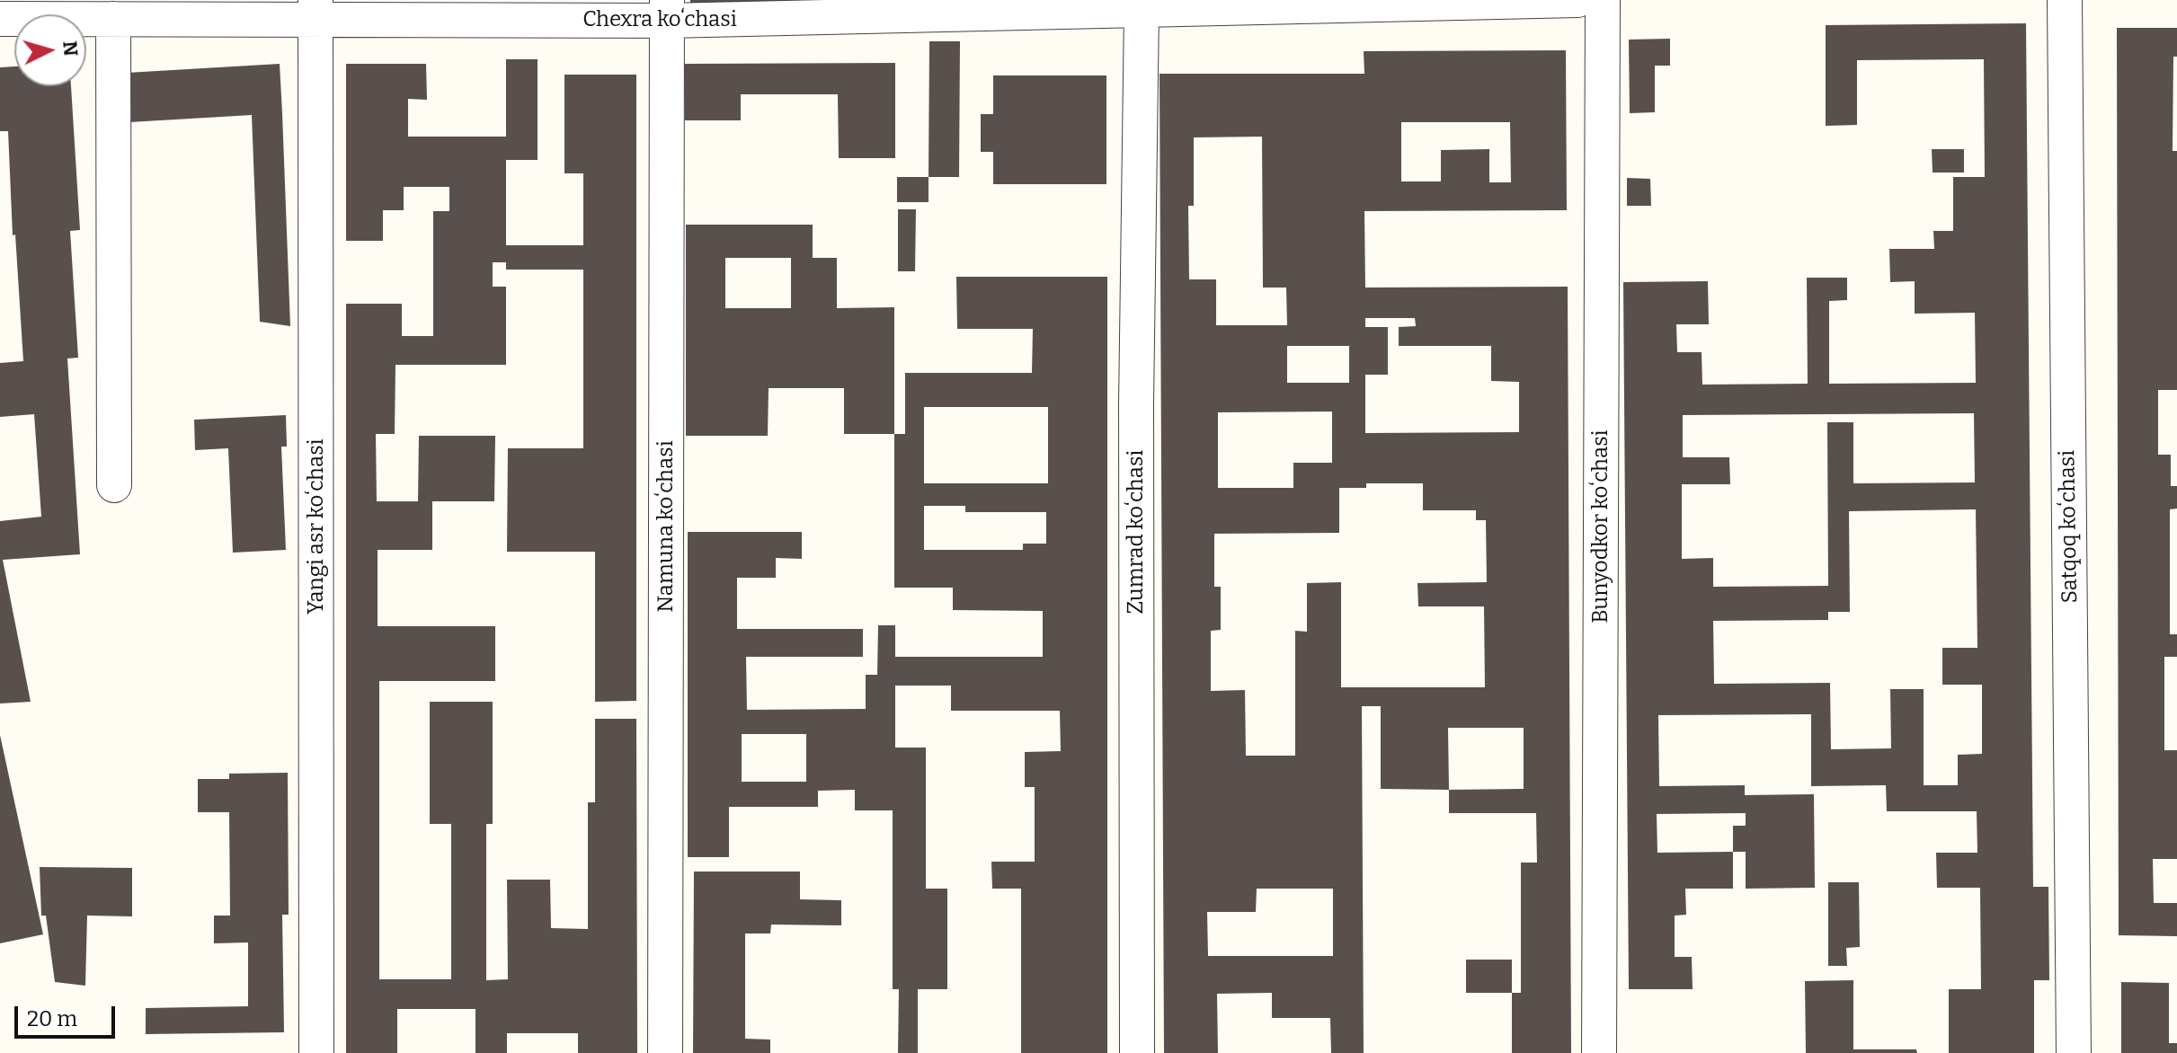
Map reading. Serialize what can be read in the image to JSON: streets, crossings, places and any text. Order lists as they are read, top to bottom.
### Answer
{
  "streets": {
    "street": [
      "Chexra koʻchasi",
      "Yangi asr koʻchasi",
      "Namuna koʻchasi",
      "Bunyodkor koʻchasi",
      "Satqoq koʻchasi",
      "Zumrad koʻchasi"
    ]
  },
  "crossings": [
    ["Chexra koʻchasi", "Yangi asr koʻchasi"],
    ["Chexra koʻchasi", "Namuna koʻchasi"],
    ["Chexra koʻchasi", "Zumrad koʻchasi"]
  ],
  "scale_bar": "20 m",
  "north": "right"
}
